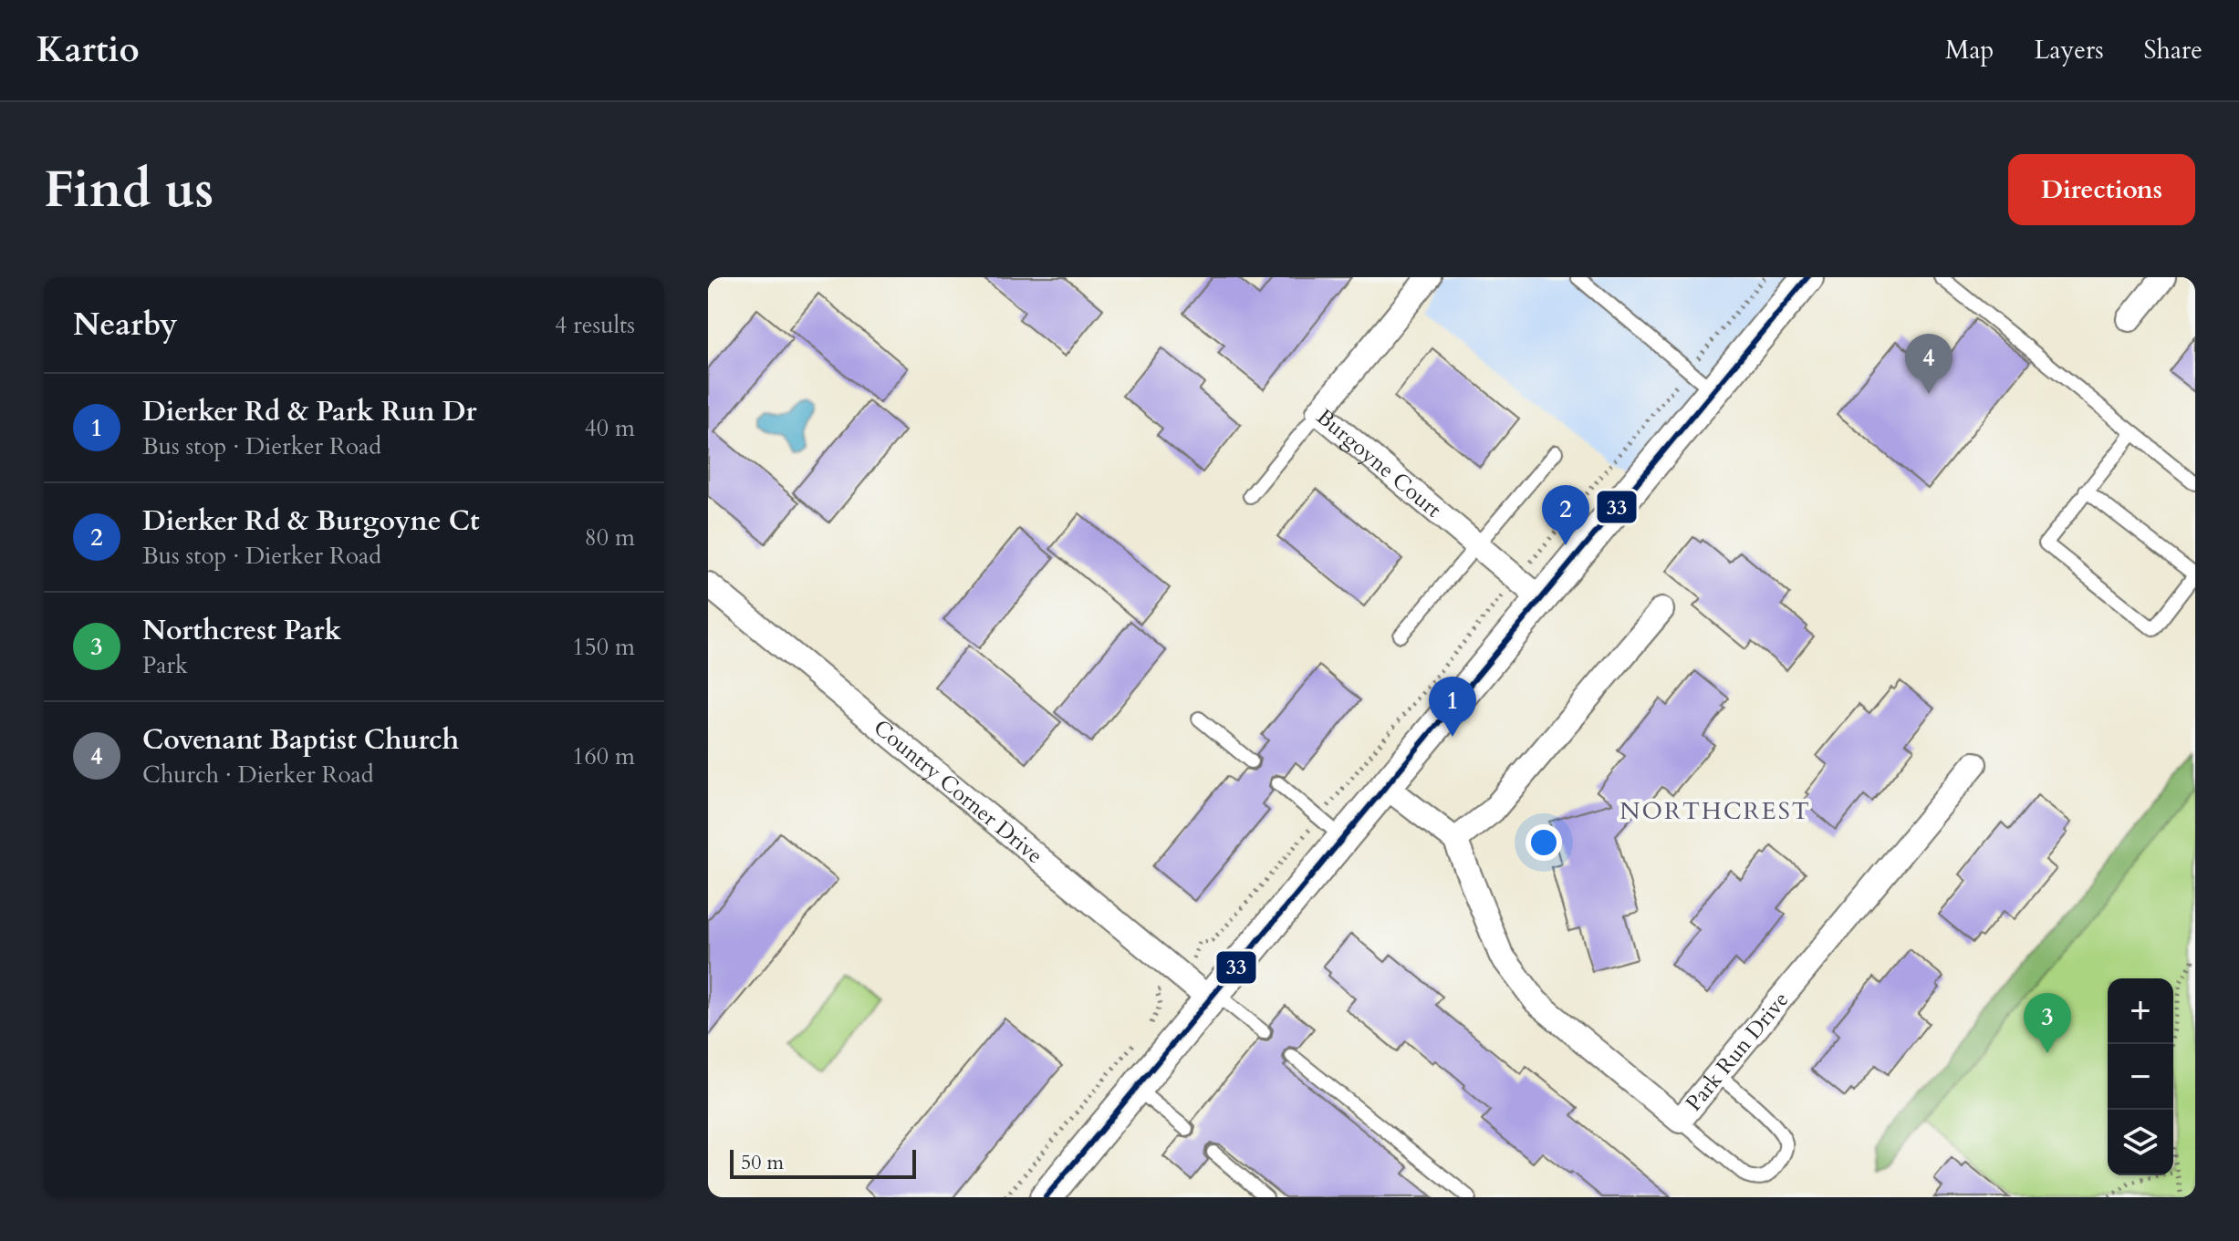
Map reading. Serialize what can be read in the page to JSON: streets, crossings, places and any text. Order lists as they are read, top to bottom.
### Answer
{
  "streets": {
    "street": ["Burgoyne Court", "Country Corner Drive", "Park Run Drive"]
  },
  "districts": ["NORTHCREST"],
  "lines": ["transit line 33"],
  "scale_bar": "50 m",
  "page": {
    "header": "Kartio",
    "nav": ["Map", "Layers", "Share"],
    "buttons": "Directions",
    "title": "Find us",
    "heading": ["Nearby", "4 results"],
    "pins": [
      "4",
      "2",
      "1",
      "3"
    ],
    "list": [
      {
        "mark": "1",
        "name": "Dierker Rd & Park Run Dr",
        "note": "Bus stop · Dierker Road",
        "value": "40 m"
      },
      {
        "mark": "2",
        "name": "Dierker Rd & Burgoyne Ct",
        "note": "Bus stop · Dierker Road",
        "value": "80 m"
      },
      {
        "mark": "3",
        "name": "Northcrest Park",
        "note": "Park",
        "value": "150 m"
      },
      {
        "mark": "4",
        "name": "Covenant Baptist Church",
        "note": "Church · Dierker Road",
        "value": "160 m"
      }
    ],
    "map_buttons": ["+", "−"],
    "scale": "50 m"
  }
}
